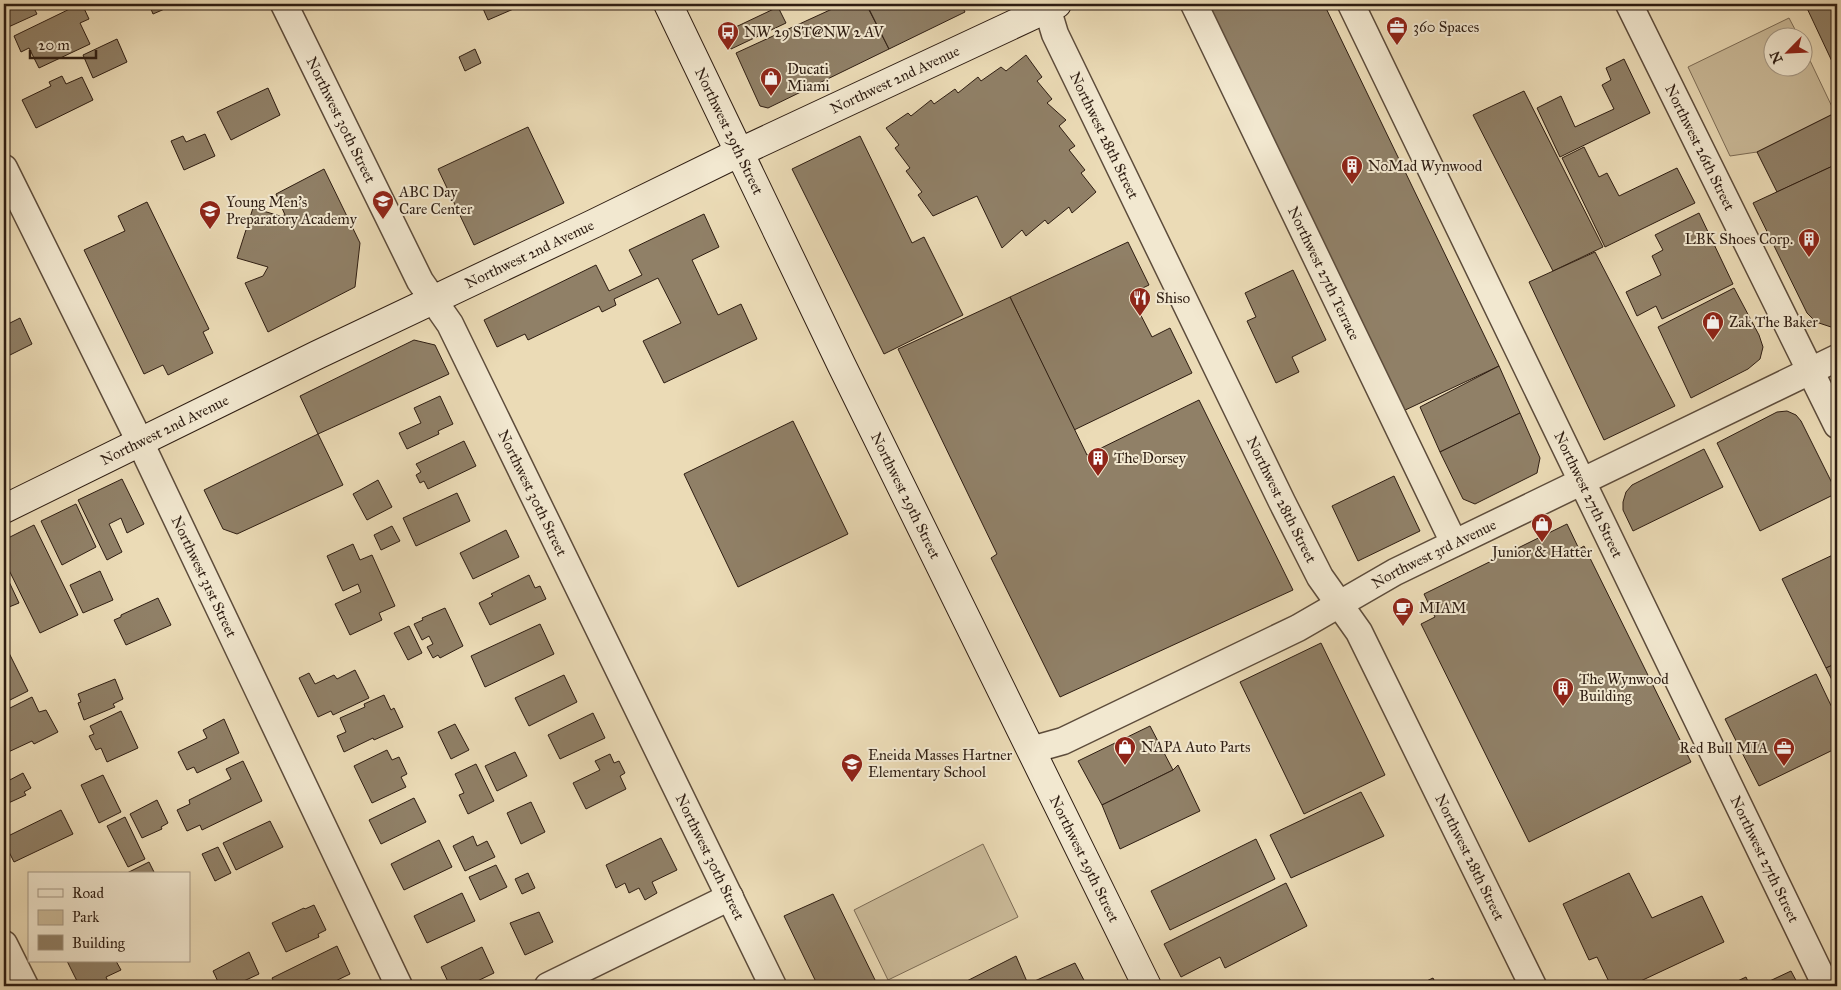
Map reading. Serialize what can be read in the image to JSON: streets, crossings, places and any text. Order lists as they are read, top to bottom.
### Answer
{
  "streets": {
    "street": [
      "Northwest 2nd Avenue",
      "Northwest 30th Street",
      "Northwest 29th Street",
      "Northwest 28th Street",
      "Northwest 26th Street",
      "Northwest 27th Terrace",
      "Northwest 27th Street",
      "Northwest 3rd Avenue",
      "Northwest 31st Street"
    ]
  },
  "crossings": [
    ["Northwest 2nd Avenue", "Northwest 30th Street"],
    ["Northwest 2nd Avenue", "Northwest 29th Street"],
    ["Northwest 2nd Avenue", "Northwest 28th Street"],
    ["Northwest 2nd Avenue", "Northwest 31st Street"],
    ["Northwest 29th Street", "Northwest 3rd Avenue"],
    ["Northwest 28th Street", "Northwest 3rd Avenue"],
    ["Northwest 26th Street", "Northwest 3rd Avenue"],
    ["Northwest 27th Terrace", "Northwest 3rd Avenue"],
    ["Northwest 27th Street", "Northwest 3rd Avenue"]
  ],
  "places": {
    "office": ["360 Spaces", "Red Bull MIA"],
    "bus stop": ["NW 29 ST@NW 2 AV"],
    "shop": [
      "Ducati Miami",
      "Zak The Baker",
      "Junior & Hatter",
      "NAPA Auto Parts"
    ],
    "building": [
      "NoMad Wynwood",
      "LBK Shoes Corp.",
      "The Dorsey",
      "The Wynwood Building"
    ],
    "school or university": ["ABC Day Care Center", "Young Men's Preparatory Academy", "Eneida Masses Hartner Elementary School"],
    "restaurant": ["Shiso"],
    "cafe": ["MIAM"]
  },
  "legend": ["Road", "Park", "Building"],
  "scale_bar": "20 m",
  "north": "bottom left"
}
